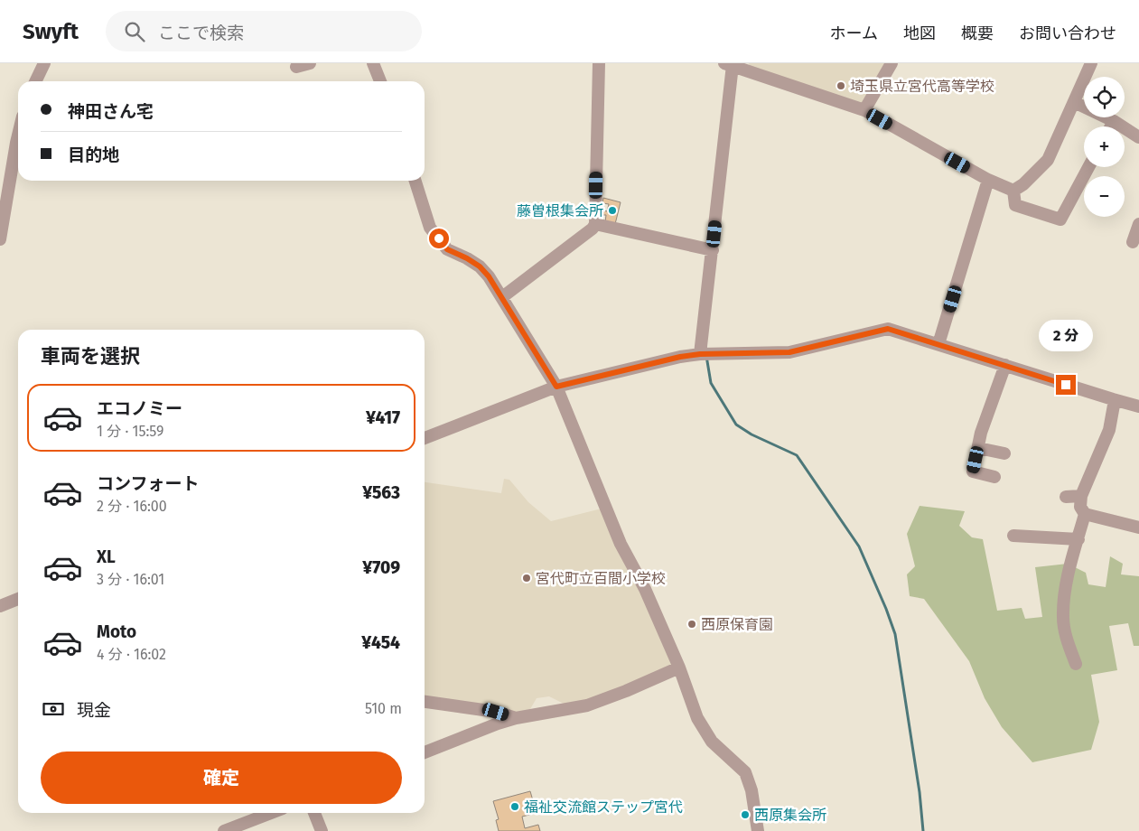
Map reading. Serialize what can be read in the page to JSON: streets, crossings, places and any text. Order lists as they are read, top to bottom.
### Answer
{
  "places": [
    "埼玉県立宮代高等学校",
    "藤曽根集会所",
    "宮代町立百間小学校",
    "西原保育園",
    "福祉交流館ステップ宮代",
    "西原集会所"
  ],
  "page": {
    "header": "Swyft",
    "search": "ここで検索",
    "nav": [
      "ホーム",
      "地図",
      "概要",
      "お問い合わせ"
    ],
    "map_buttons": ["+", "−"],
    "banner": ["神田さん宅", "目的地"],
    "bubble": "2 分",
    "heading": "車両を選択",
    "list": [
      {
        "name": "エコノミー",
        "note": "1 分 · 15:59",
        "value": "¥417"
      },
      {
        "name": "コンフォート",
        "note": "2 分 · 16:00",
        "value": "¥563"
      },
      {
        "name": "XL",
        "note": "3 分 · 16:01",
        "value": "¥709"
      },
      {
        "name": "Moto",
        "note": "4 分 · 16:02",
        "value": "¥454"
      }
    ],
    "pay": ["現金", "510 m"],
    "buttons": "確定"
  }
}
